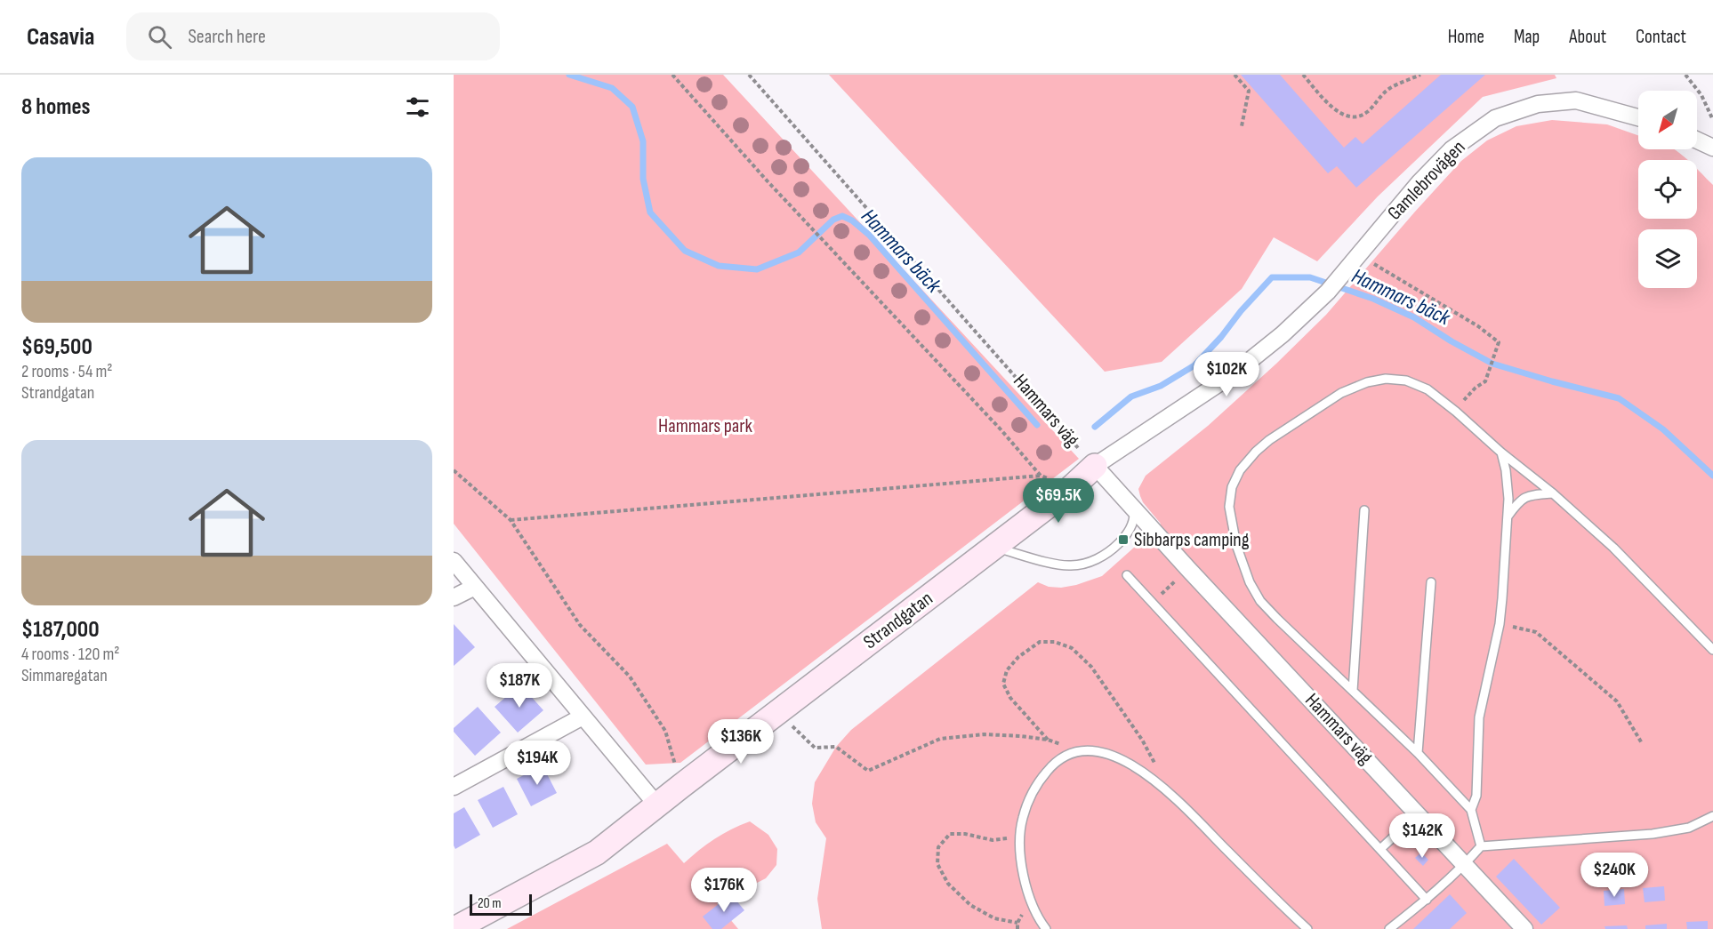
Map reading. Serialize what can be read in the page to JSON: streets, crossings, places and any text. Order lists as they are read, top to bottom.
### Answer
{
  "streets": {
    "street": ["Gamlebrovägen", "Hammars väg", "Strandgatan"]
  },
  "crossings": [
    ["Gamlebrovägen", "Strandgatan"],
    ["Hammars väg", "Strandgatan"]
  ],
  "water": ["Hammars bäck"],
  "parks": ["Hammars park"],
  "places": {
    "transit": ["Sibbarps camping"]
  },
  "scale_bar": "20 m",
  "north": "bottom left",
  "page": {
    "header": "Casavia",
    "search": "Search here",
    "nav": [
      "Home",
      "Map",
      "About",
      "Contact"
    ],
    "heading": "8 homes",
    "list": [
      {
        "name": "$69,500",
        "note": "2 rooms · 54 m² · Strandgatan"
      },
      {
        "name": "$187,000",
        "note": "4 rooms · 120 m² · Simmaregatan"
      }
    ],
    "price": [
      "$102K",
      "$69.5K",
      "$187K",
      "$136K",
      "$194K",
      "$142K",
      "$240K",
      "$176K"
    ],
    "scale": "20 m"
  }
}
